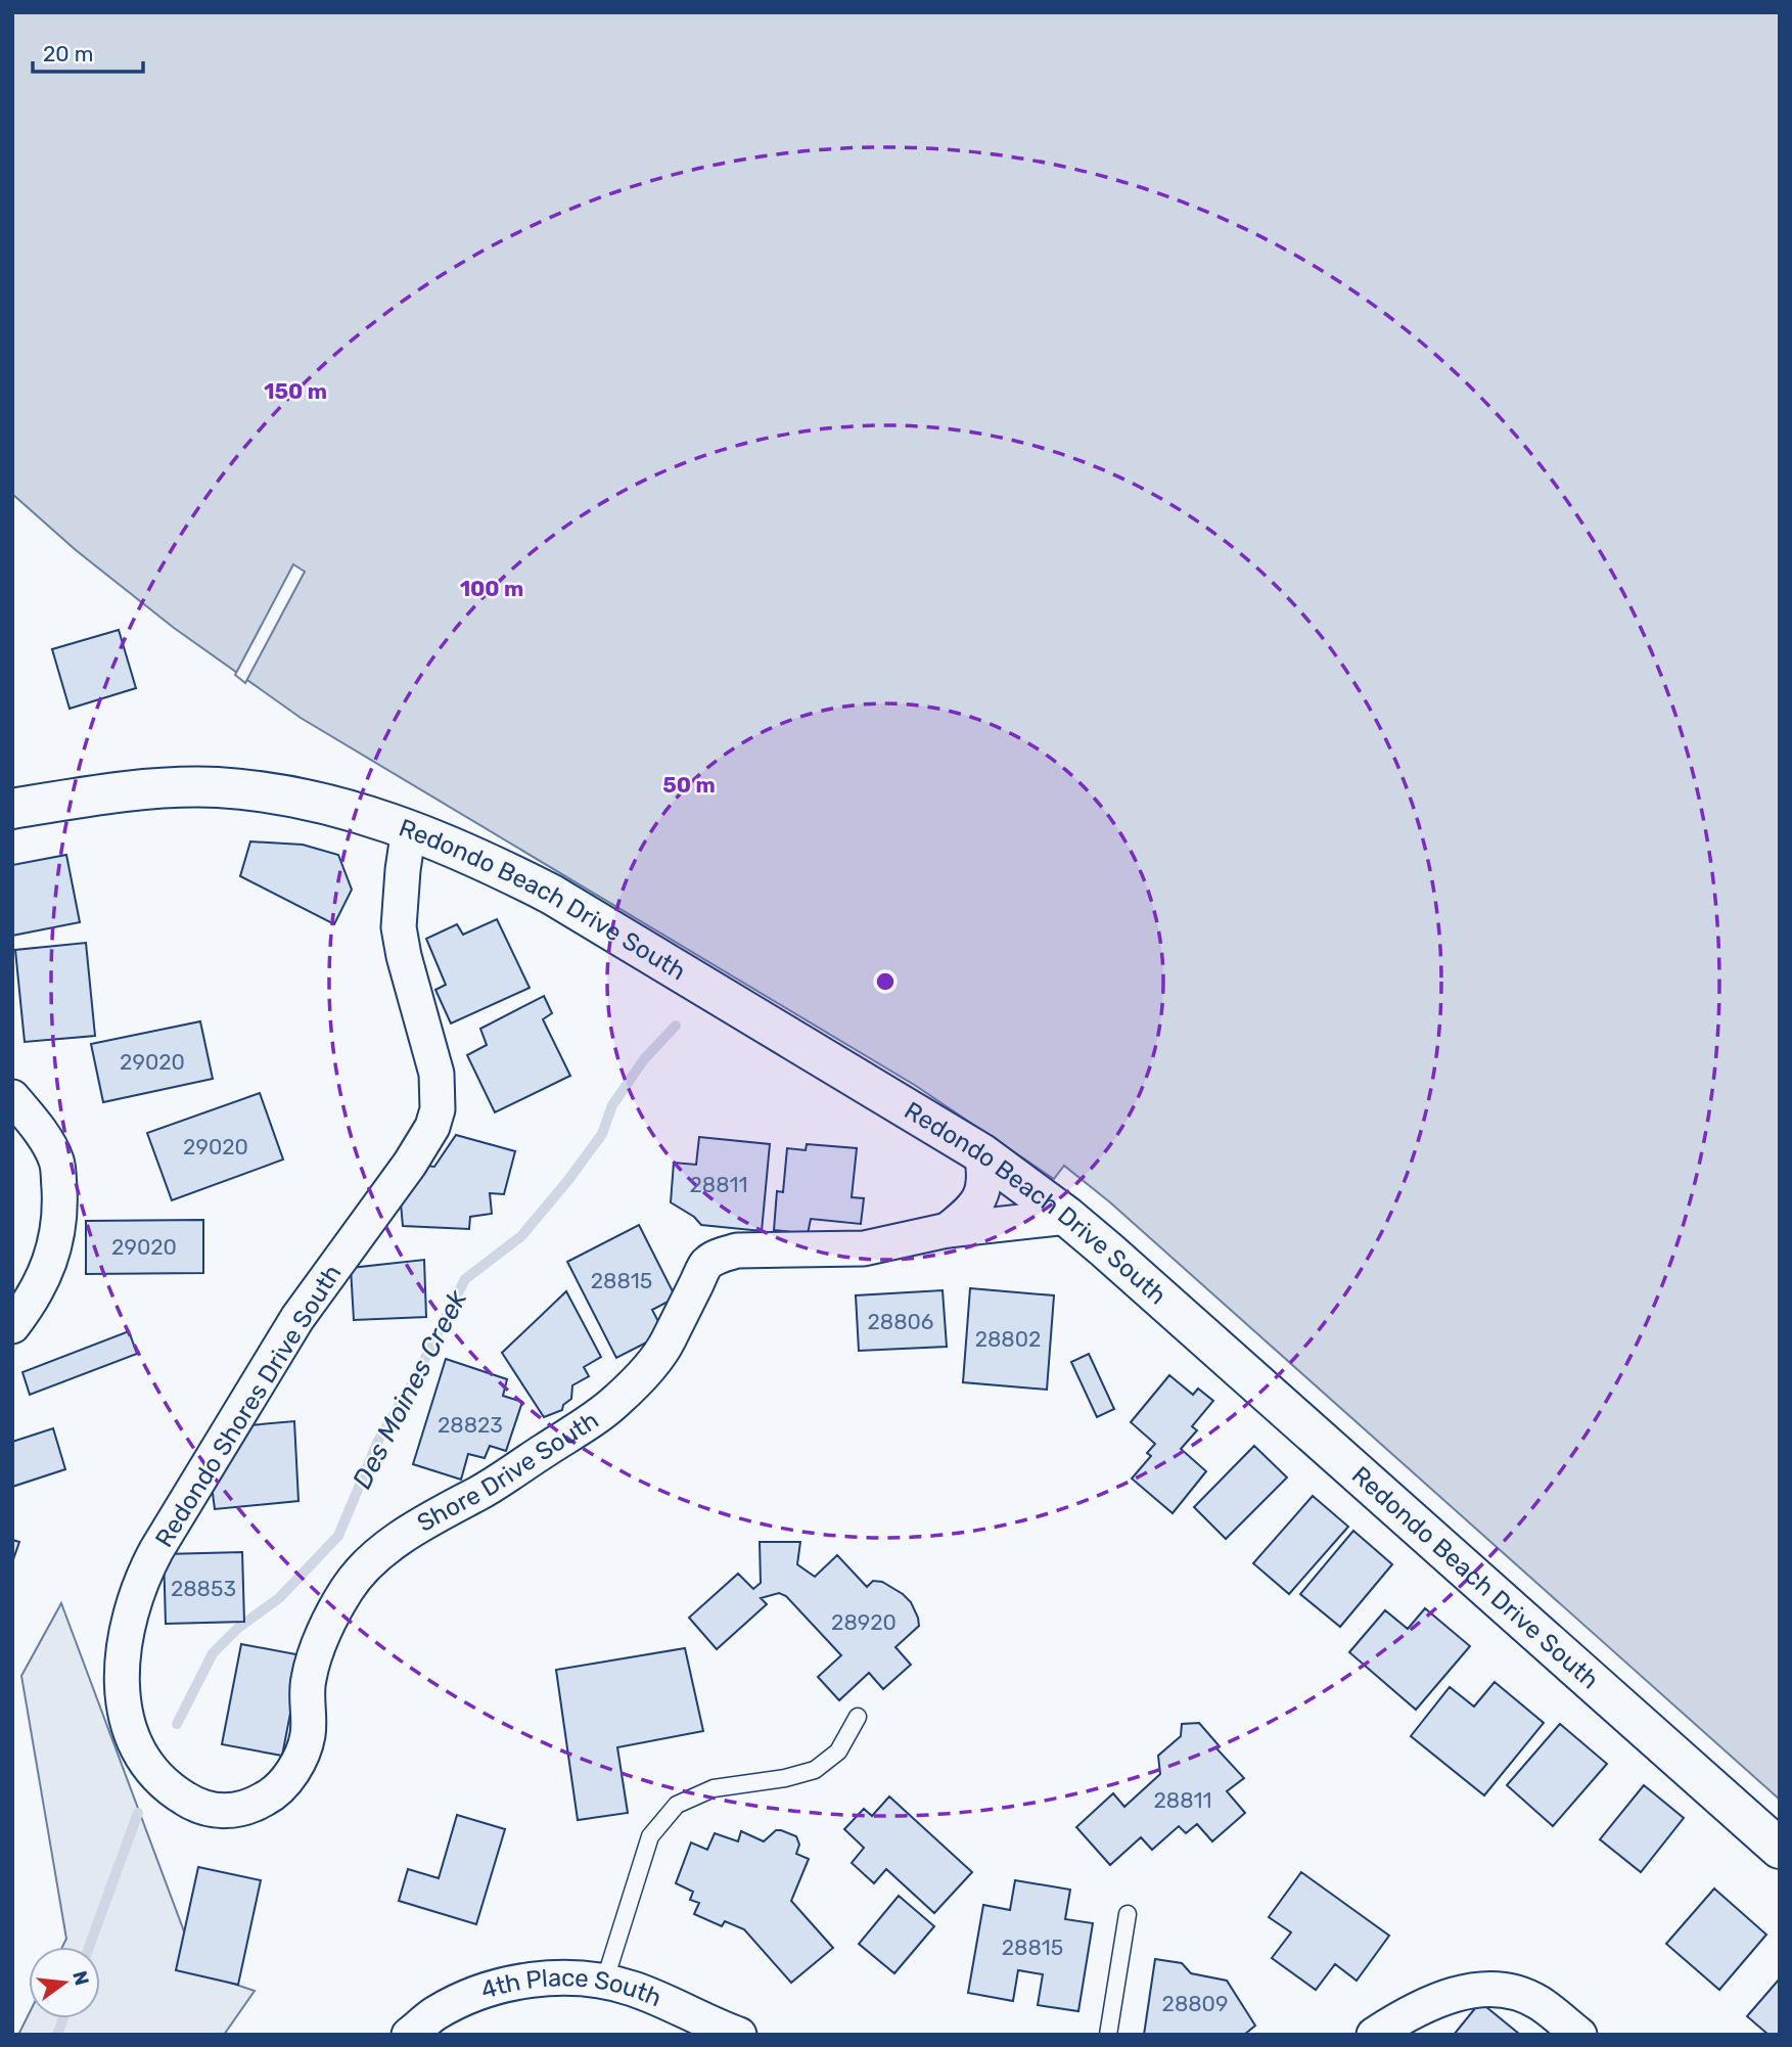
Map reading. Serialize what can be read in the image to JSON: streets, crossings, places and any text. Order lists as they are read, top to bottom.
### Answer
{
  "streets": {
    "street": [
      "Redondo Beach Drive South",
      "Redondo Shores Drive South",
      "Shore Drive South",
      "4th Place South"
    ]
  },
  "crossings": [
    ["Redondo Beach Drive South", "Redondo Shores Drive South"],
    ["Redondo Beach Drive South", "Shore Drive South"],
    ["Redondo Shores Drive South", "Shore Drive South"]
  ],
  "water": ["Des Moines Creek"],
  "house_numbers": [
    "29020",
    "29020",
    "28811",
    "29020",
    "28815",
    "28806",
    "28802",
    "28823",
    "28853",
    "28920",
    "28811",
    "28815",
    "28809"
  ],
  "scale_bar": "20 m",
  "north": "right",
  "rings": ["150 m", "100 m", "50 m"]
}
